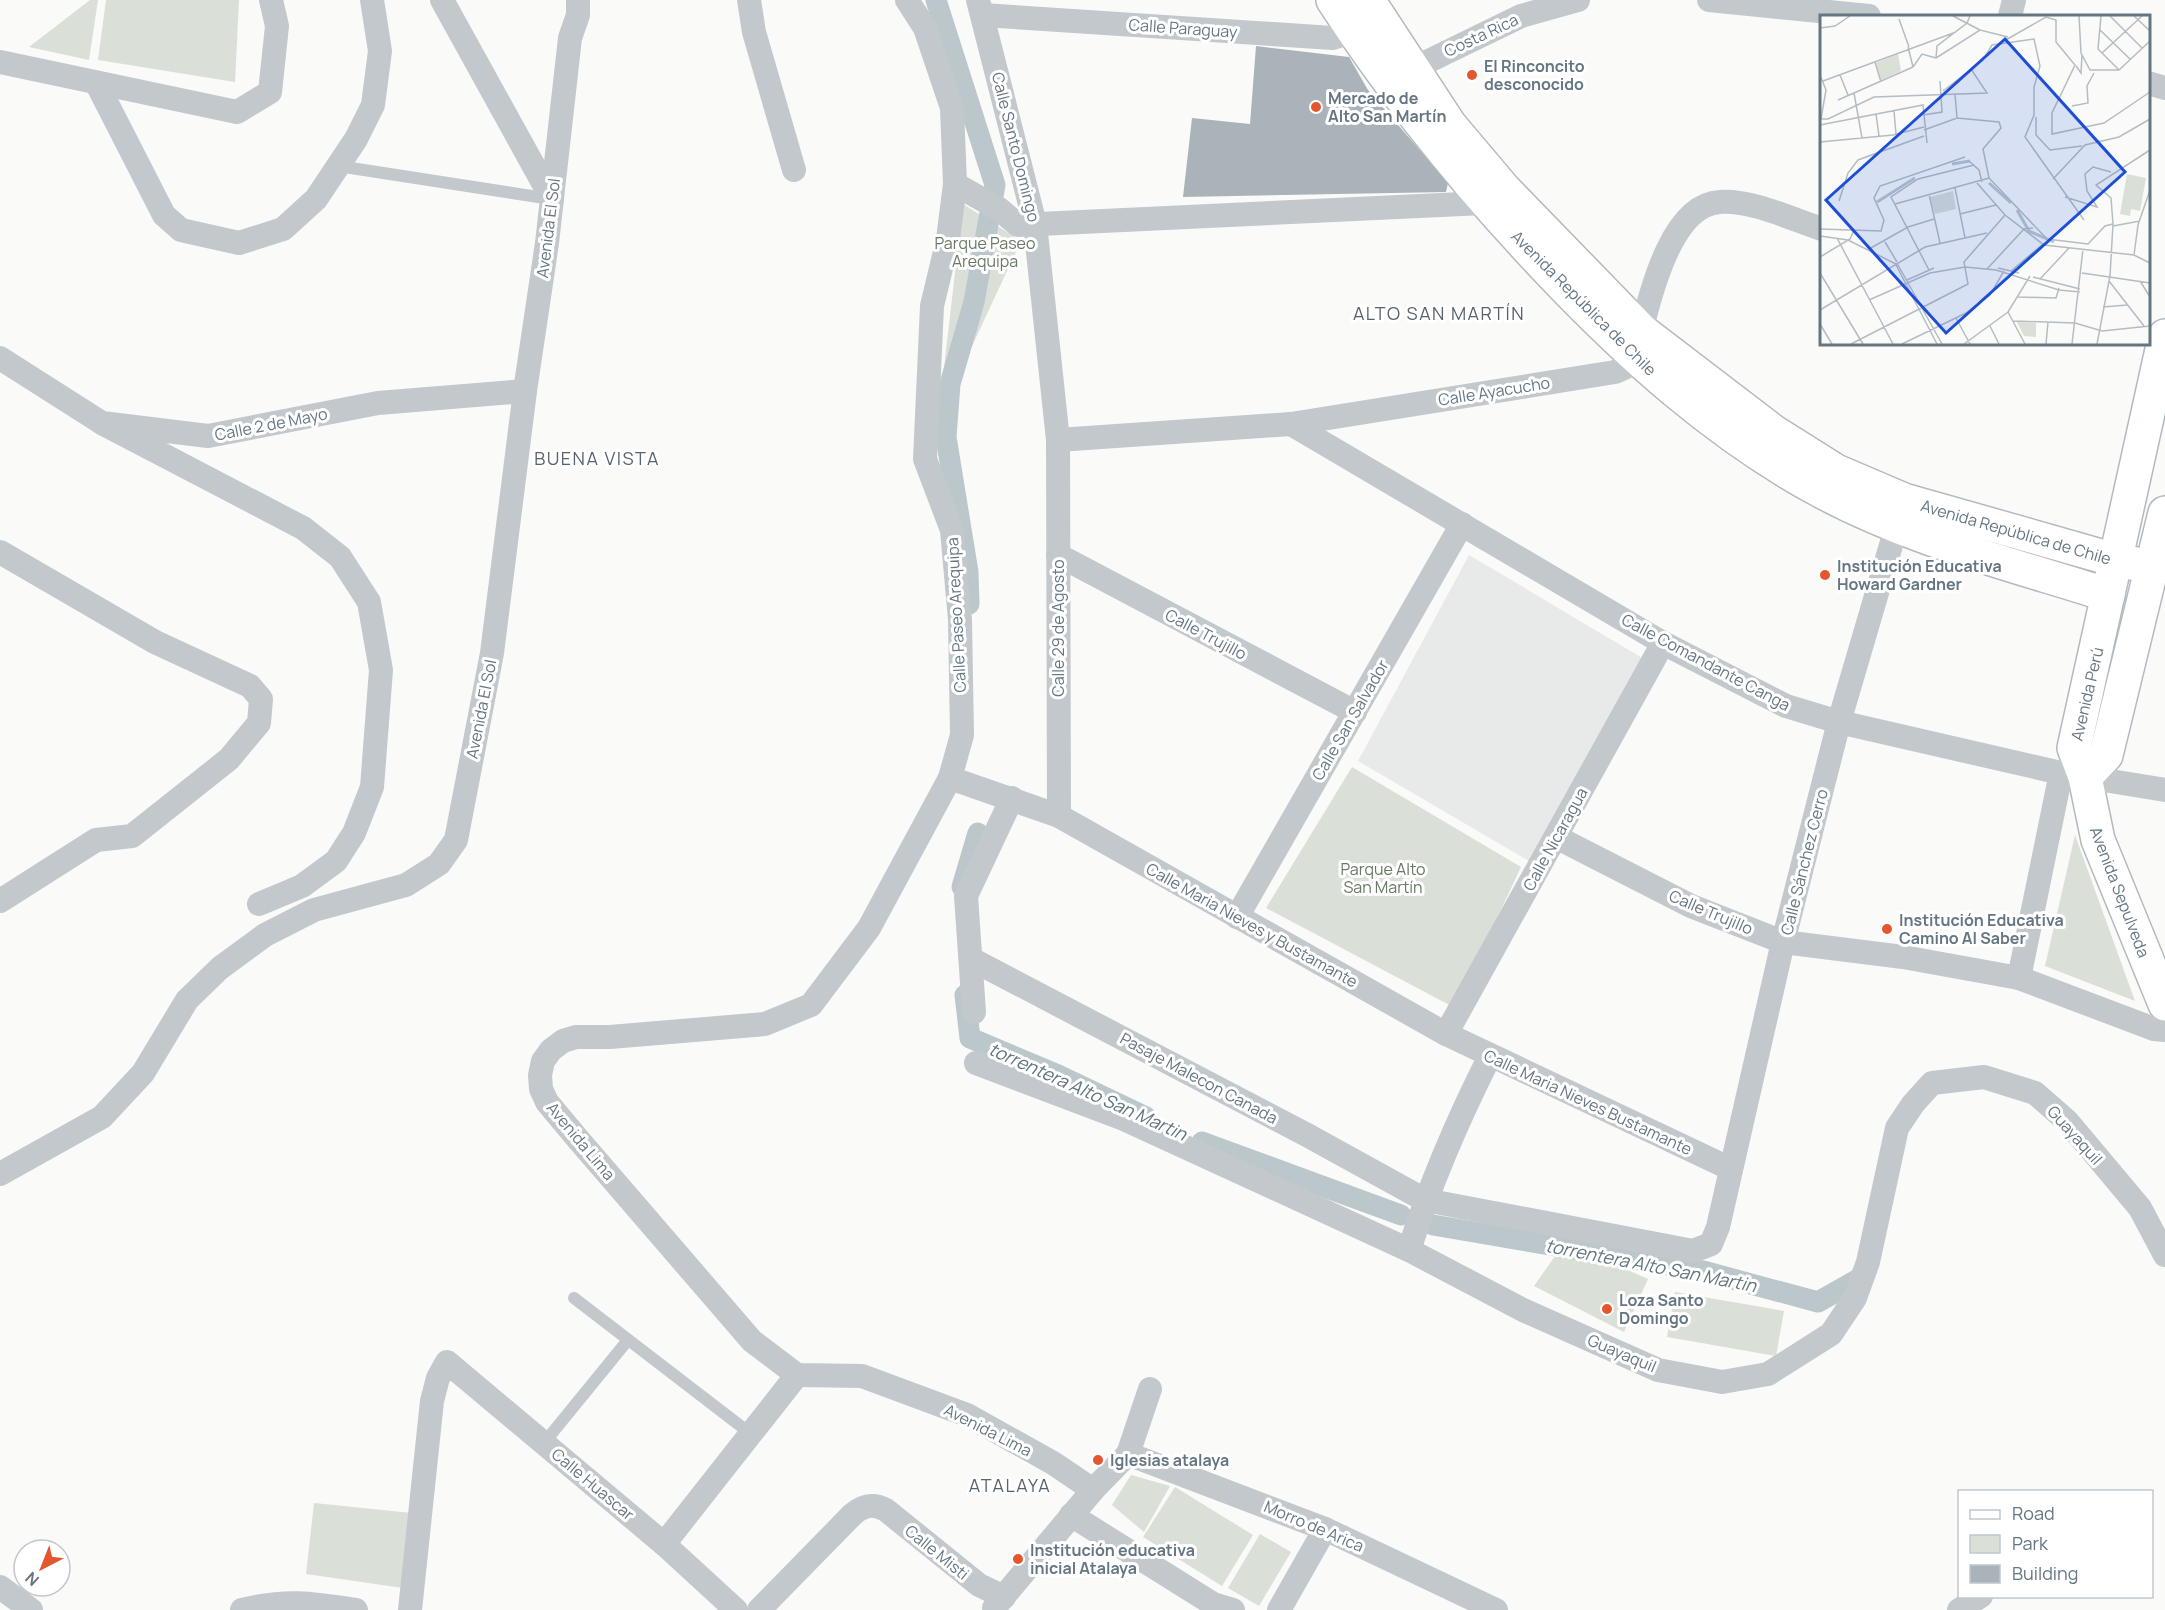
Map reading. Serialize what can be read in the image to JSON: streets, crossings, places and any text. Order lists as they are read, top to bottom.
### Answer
{
  "streets": {
    "street": [
      "Calle Paraguay",
      "Costa Rica",
      "Calle Santo Domingo",
      "Avenida El Sol",
      "Avenida República de Chile",
      "Calle Ayacucho",
      "Calle 2 de Mayo",
      "Calle Paseo Arequipa",
      "Calle 29 de Agosto",
      "Calle Trujillo",
      "Calle Comandante Canga",
      "Avenida Perú",
      "Calle San Salvador",
      "Calle Nicaragua",
      "Calle Sánchez Cerro",
      "Avenida Sepulveda",
      "Calle Maria Nieves y Bustamante",
      "Pasaje Malecon Canada",
      "Calle Maria Nieves Bustamante",
      "Guayaquil",
      "Avenida Lima",
      "Calle Huascar",
      "Morro de Arica",
      "Calle Misti"
    ]
  },
  "crossings": [
    ["Calle Paraguay", "Calle Santo Domingo"],
    ["Calle Paraguay", "Avenida República de Chile"],
    ["Costa Rica", "Avenida República de Chile"],
    ["Calle Santo Domingo", "Calle Ayacucho"],
    ["Calle Santo Domingo", "Calle 29 de Agosto"],
    ["Avenida El Sol", "Calle 2 de Mayo"],
    ["Avenida República de Chile", "Calle Ayacucho"],
    ["Avenida República de Chile", "Avenida Perú"],
    ["Avenida República de Chile", "Calle Sánchez Cerro"],
    ["Calle Ayacucho", "Calle 29 de Agosto"],
    ["Calle Ayacucho", "Calle Comandante Canga"],
    ["Calle Paseo Arequipa", "Avenida Lima"],
    ["Calle 29 de Agosto", "Calle Trujillo"],
    ["Calle 29 de Agosto", "Calle Maria Nieves y Bustamante"],
    ["Calle Trujillo", "Calle San Salvador"],
    ["Calle Trujillo", "Calle Nicaragua"],
    ["Calle Trujillo", "Calle Sánchez Cerro"],
    ["Calle Comandante Canga", "Avenida Perú"],
    ["Calle Comandante Canga", "Calle San Salvador"],
    ["Calle Comandante Canga", "Calle Nicaragua"],
    ["Calle Comandante Canga", "Calle Sánchez Cerro"],
    ["Calle Comandante Canga", "Avenida Sepulveda"],
    ["Avenida Perú", "Avenida Sepulveda"],
    ["Calle San Salvador", "Calle Maria Nieves y Bustamante"],
    ["Calle Nicaragua", "Calle Maria Nieves y Bustamante"],
    ["Calle Nicaragua", "Calle Maria Nieves Bustamante"],
    ["Calle Sánchez Cerro", "Pasaje Malecon Canada"],
    ["Calle Sánchez Cerro", "Calle Maria Nieves Bustamante"],
    ["Calle Maria Nieves y Bustamante", "Calle Maria Nieves Bustamante"]
  ],
  "districts": ["ALTO SAN MARTÍN", "BUENA VISTA", "ATALAYA"],
  "water": ["torrentera Alto San Martin"],
  "parks": ["Parque Paseo Arequipa", "Parque Alto San Martín"],
  "places": [
    "El Rinconcito desconocido",
    "Mercado de Alto San Martín",
    "Institución Educativa Howard Gardner",
    "Institución Educativa Camino Al Saber",
    "Loza Santo Domingo",
    "Iglesias atalaya",
    "Institución educativa inicial Atalaya"
  ],
  "legend": ["Road", "Park", "Building"],
  "north": "bottom left"
}
